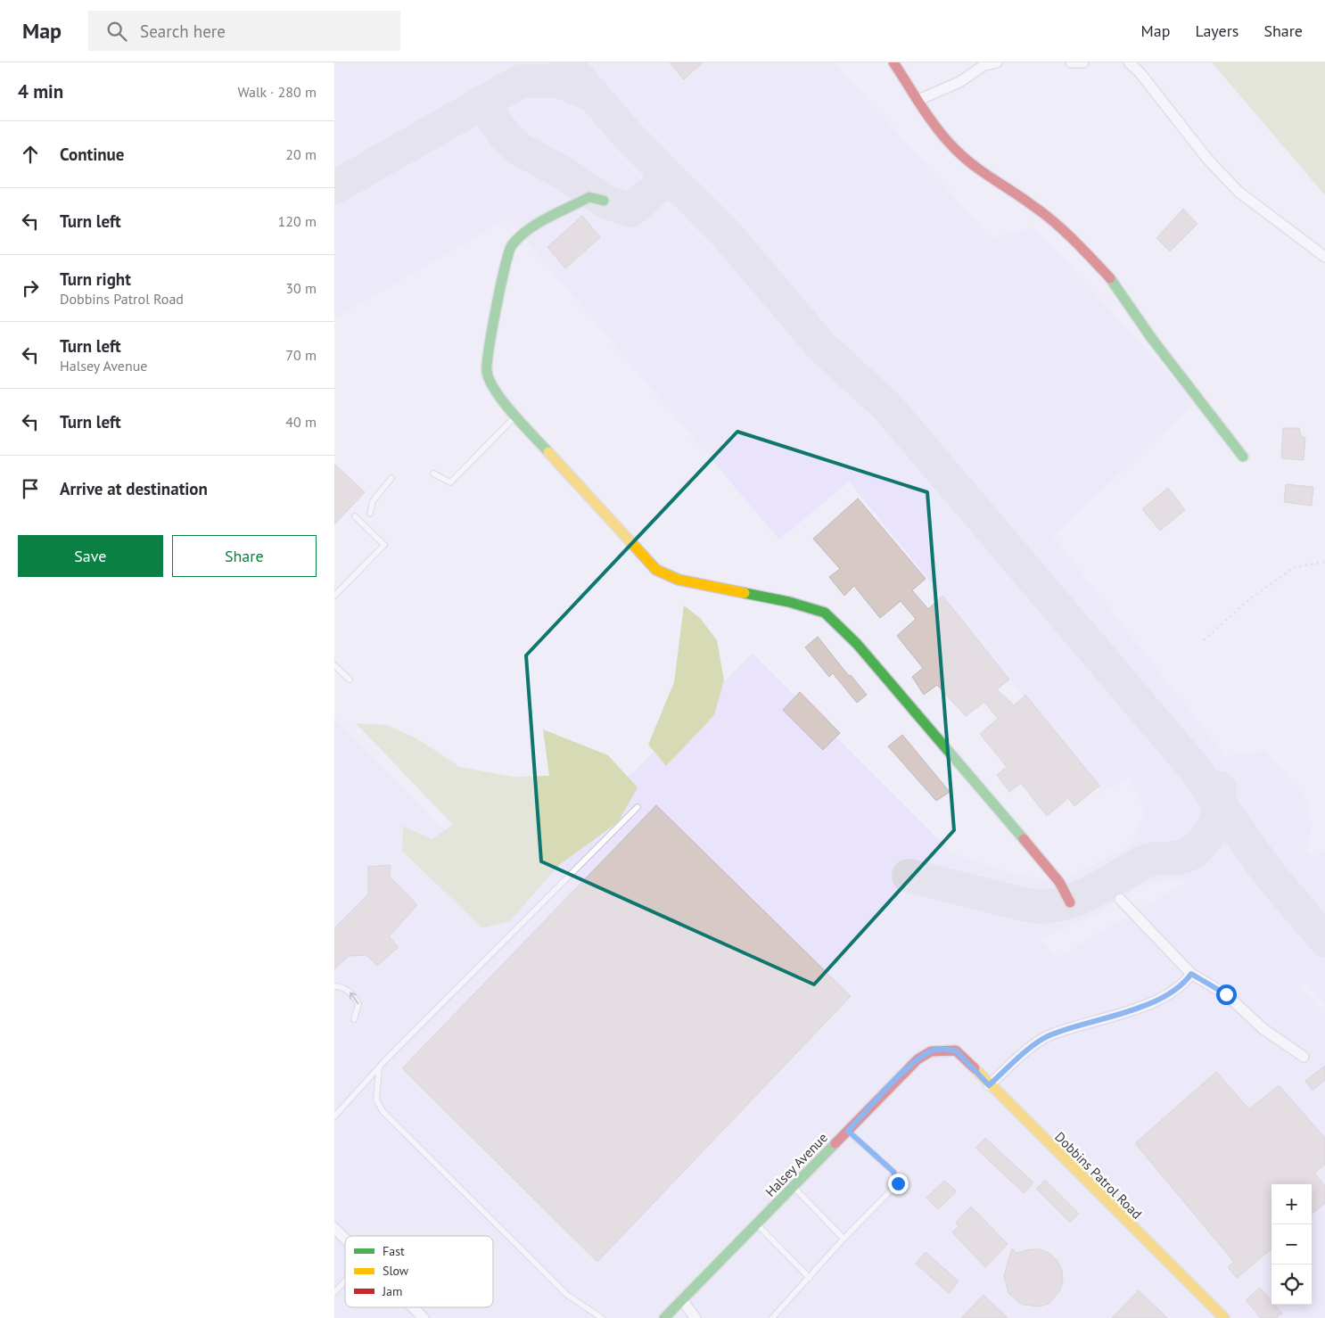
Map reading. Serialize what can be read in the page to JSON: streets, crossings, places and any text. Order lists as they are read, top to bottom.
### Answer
{
  "streets": {
    "street": ["Halsey Avenue", "Dobbins Patrol Road"]
  },
  "crossings": [
    ["Halsey Avenue", "Dobbins Patrol Road"]
  ],
  "legend": ["Fast", "Slow", "Jam"],
  "page": {
    "header": "Map",
    "search": "Search here",
    "nav": ["Map", "Layers", "Share"],
    "heading": ["4 min", "Walk · 280 m"],
    "list": [
      ["Continue", "20 m"],
      ["Turn left", "120 m"],
      ["Turn right", "Dobbins Patrol Road", "30 m"],
      ["Turn left", "Halsey Avenue", "70 m"],
      ["Turn left", "40 m"],
      "Arrive at destination"
    ],
    "buttons": ["Save", "Share"],
    "map_buttons": ["+", "−"]
  }
}
